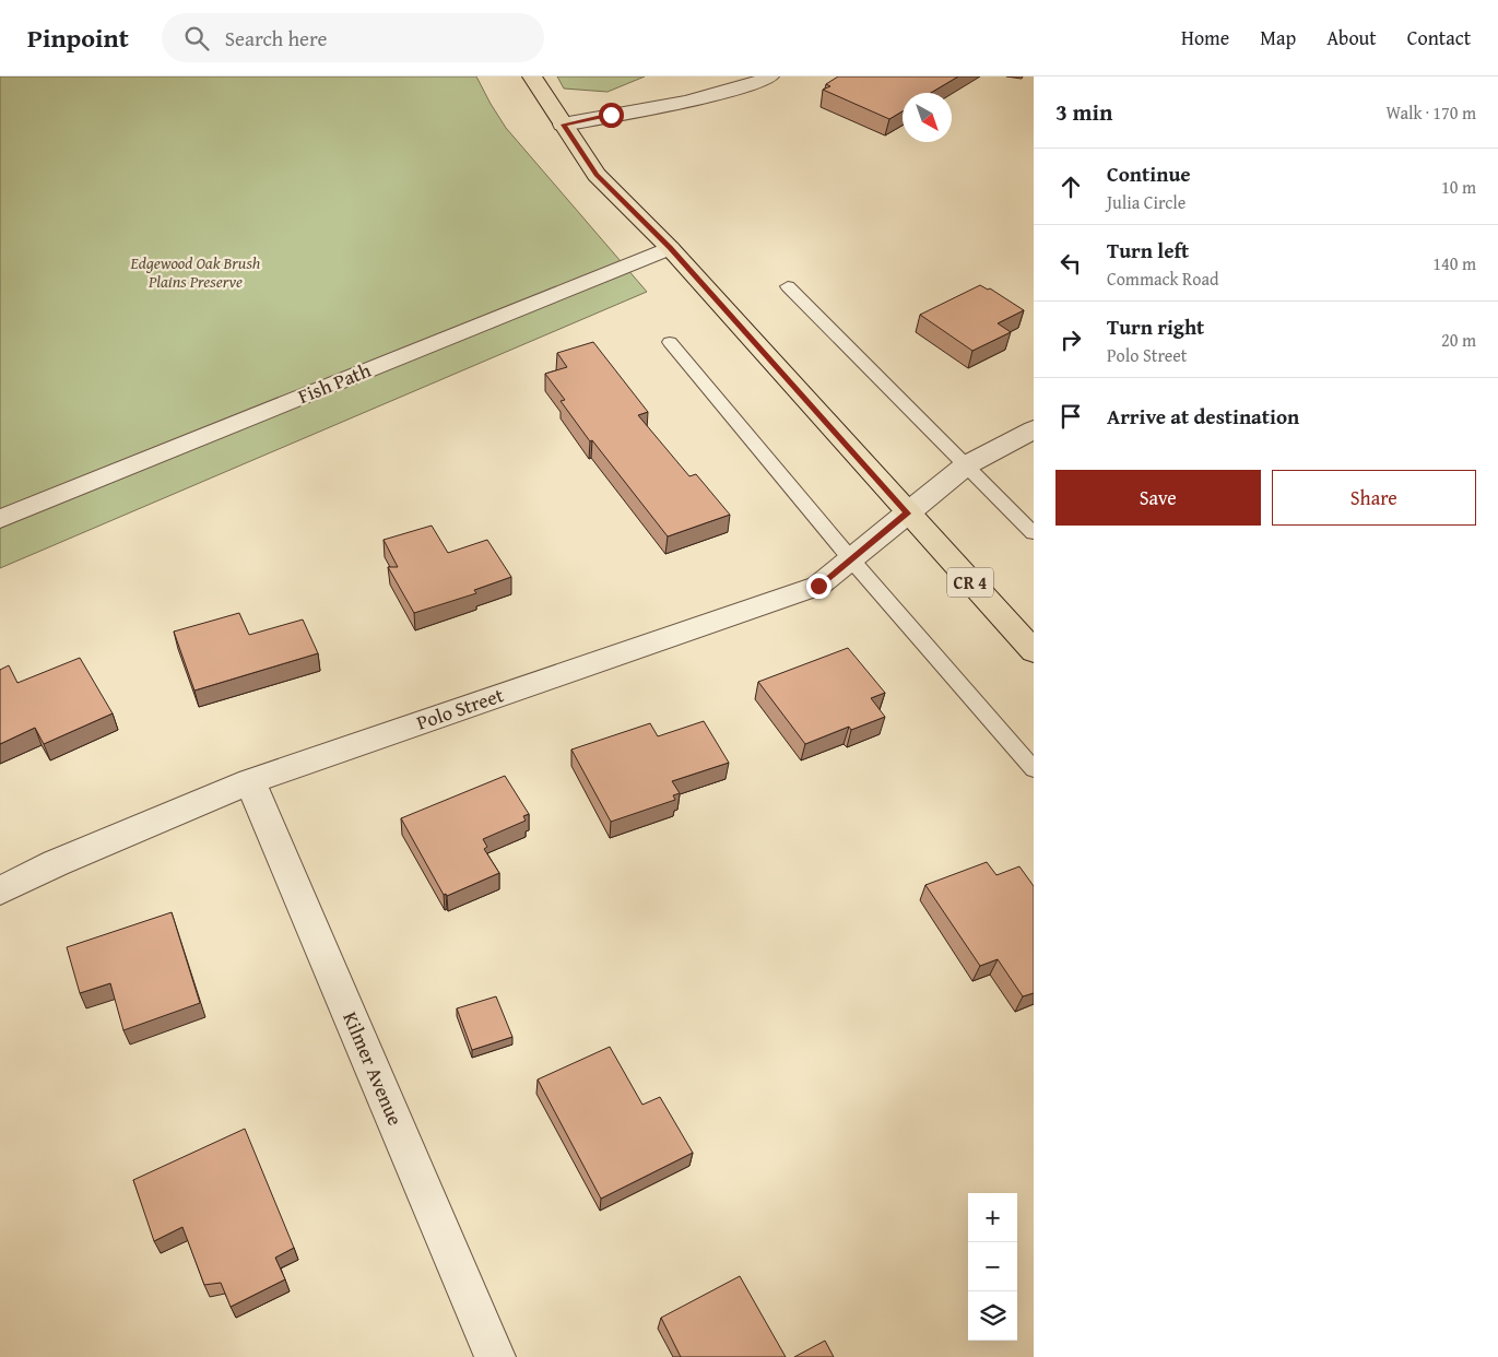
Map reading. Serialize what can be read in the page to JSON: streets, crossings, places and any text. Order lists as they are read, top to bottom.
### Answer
{
  "streets": {
    "main road": ["CR 4"],
    "street": ["Fish Path", "Polo Street", "Kilmer Avenue"]
  },
  "crossings": [
    ["Fish Path", "CR 4"],
    ["CR 4", "Polo Street"],
    ["Polo Street", "Kilmer Avenue"]
  ],
  "parks": ["Edgewood Oak Brush Plains Preserve"],
  "north": "bottom right",
  "page": {
    "header": "Pinpoint",
    "search": "Search here",
    "nav": [
      "Home",
      "Map",
      "About",
      "Contact"
    ],
    "heading": ["3 min", "Walk · 170 m"],
    "list": [
      ["Continue", "Julia Circle", "10 m"],
      ["Turn left", "Commack Road", "140 m"],
      ["Turn right", "Polo Street", "20 m"],
      "Arrive at destination"
    ],
    "buttons": ["Save", "Share"],
    "map_buttons": ["+", "−"]
  }
}
